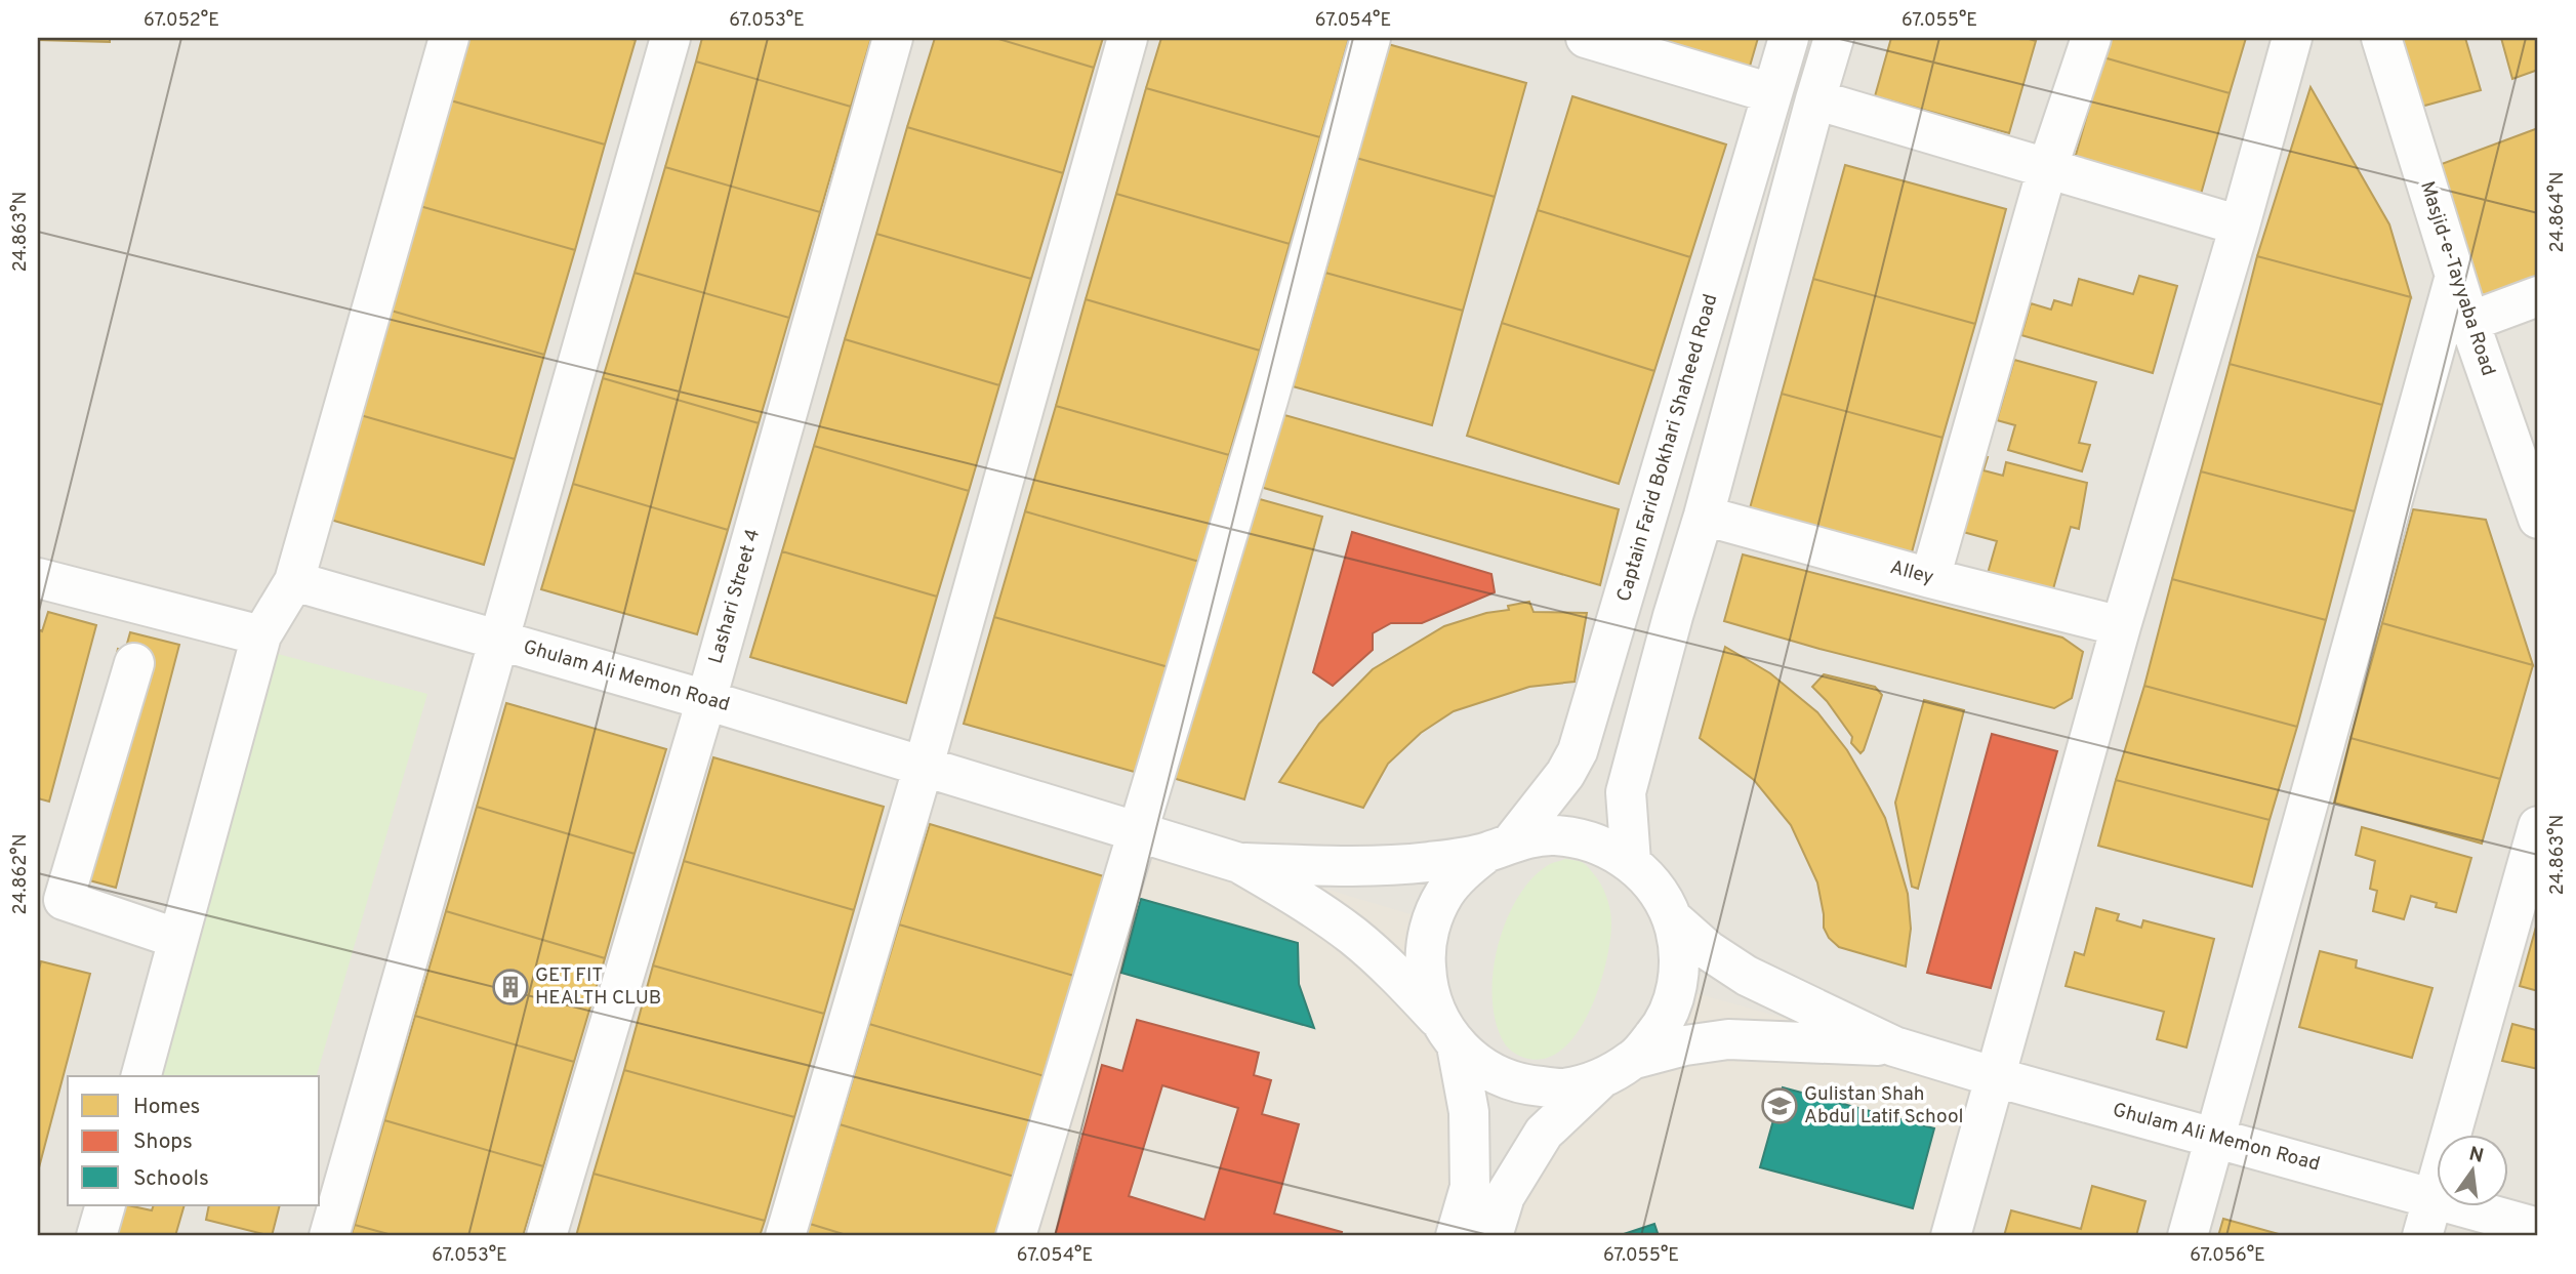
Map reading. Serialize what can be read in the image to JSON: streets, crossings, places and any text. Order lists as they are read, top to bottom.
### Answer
{
  "streets": {
    "street": [
      "Masjid-e-Tayyaba Road",
      "Captain Farid Bokhari Shaheed Road",
      "Alley",
      "Lashari Street 4",
      "Ghulam Ali Memon Road"
    ]
  },
  "crossings": [
    ["Lashari Street 4", "Ghulam Ali Memon Road"]
  ],
  "places": {
    "building": ["GET FIT HEALTH CLUB"],
    "school or university": ["Gulistan Shah Abdul Latif School"]
  },
  "legend": ["Homes", "Shops", "Schools"],
  "north": "top",
  "coordinates": [
    "67.052°E",
    "67.053°E",
    "67.054°E",
    "67.055°E",
    "24.864°N",
    "24.863°N",
    "24.862°N",
    "67.056°E"
  ]
}
